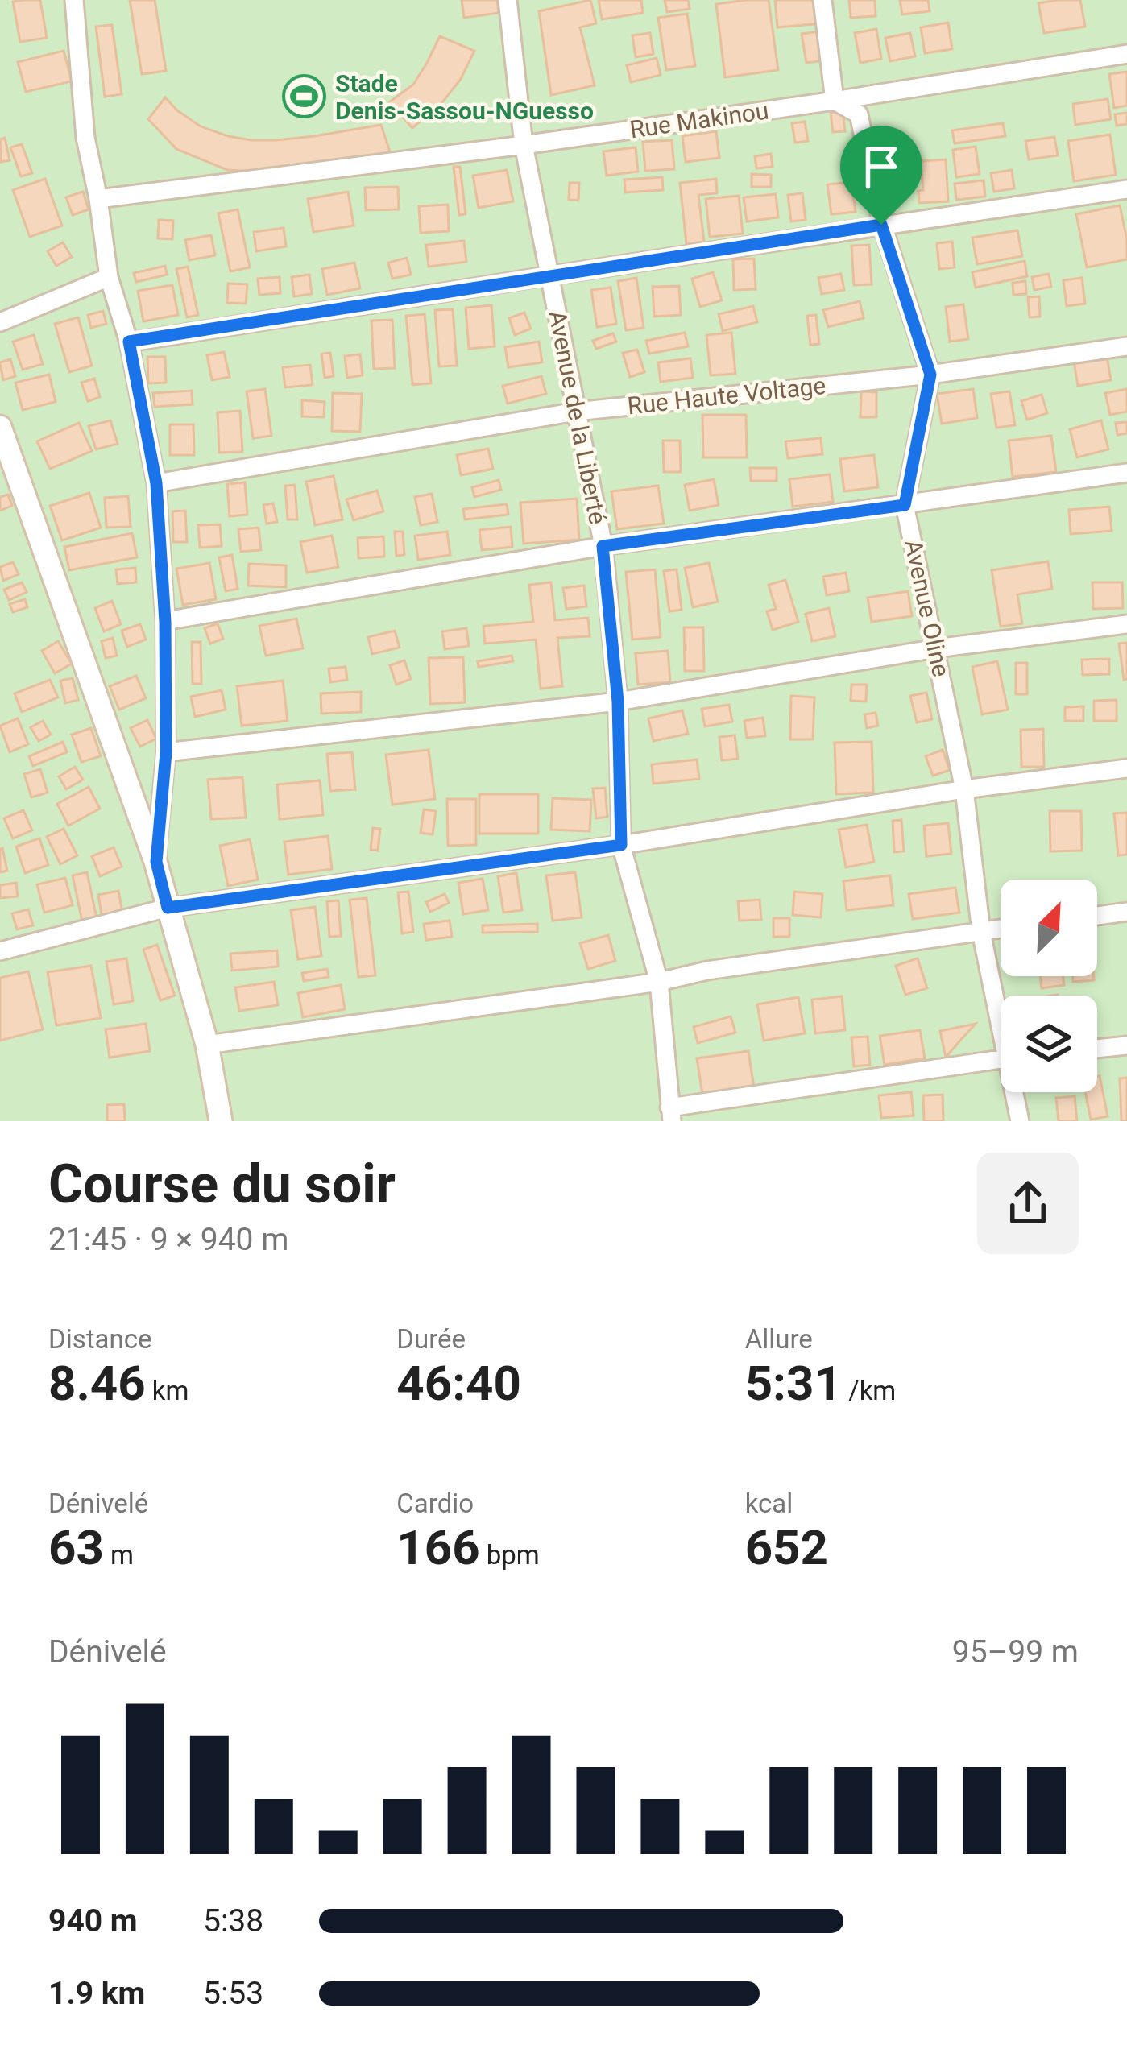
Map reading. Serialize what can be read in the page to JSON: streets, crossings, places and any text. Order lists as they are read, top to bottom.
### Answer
{
  "streets": {
    "street": [
      "Rue Makinou",
      "Rue Haute Voltage",
      "Avenue de la Liberté",
      "Avenue Oline"
    ]
  },
  "crossings": [
    ["Rue Makinou", "Avenue de la Liberté"],
    ["Rue Makinou", "Avenue Oline"],
    ["Rue Haute Voltage", "Avenue de la Liberté"],
    ["Rue Haute Voltage", "Avenue Oline"]
  ],
  "places": {
    "sports": ["Stade Denis-Sassou-NGuesso"]
  },
  "north": "top right",
  "page": {
    "heading": ["Course du soir", "21:45 · 9 × 940 m"],
    "stats": [
      ["Distance", "8.46 km"],
      ["Durée", "46:40"],
      ["Allure", "5:31 /km"],
      ["Dénivelé", "63 m"],
      ["Cardio", "166 bpm"],
      ["kcal", "652"]
    ],
    "chart": ["Dénivelé", "95–99 m"],
    "list": [
      {
        "name": "940 m",
        "note": "5:38"
      },
      {
        "name": "1.9 km",
        "note": "5:53"
      }
    ]
  }
}
